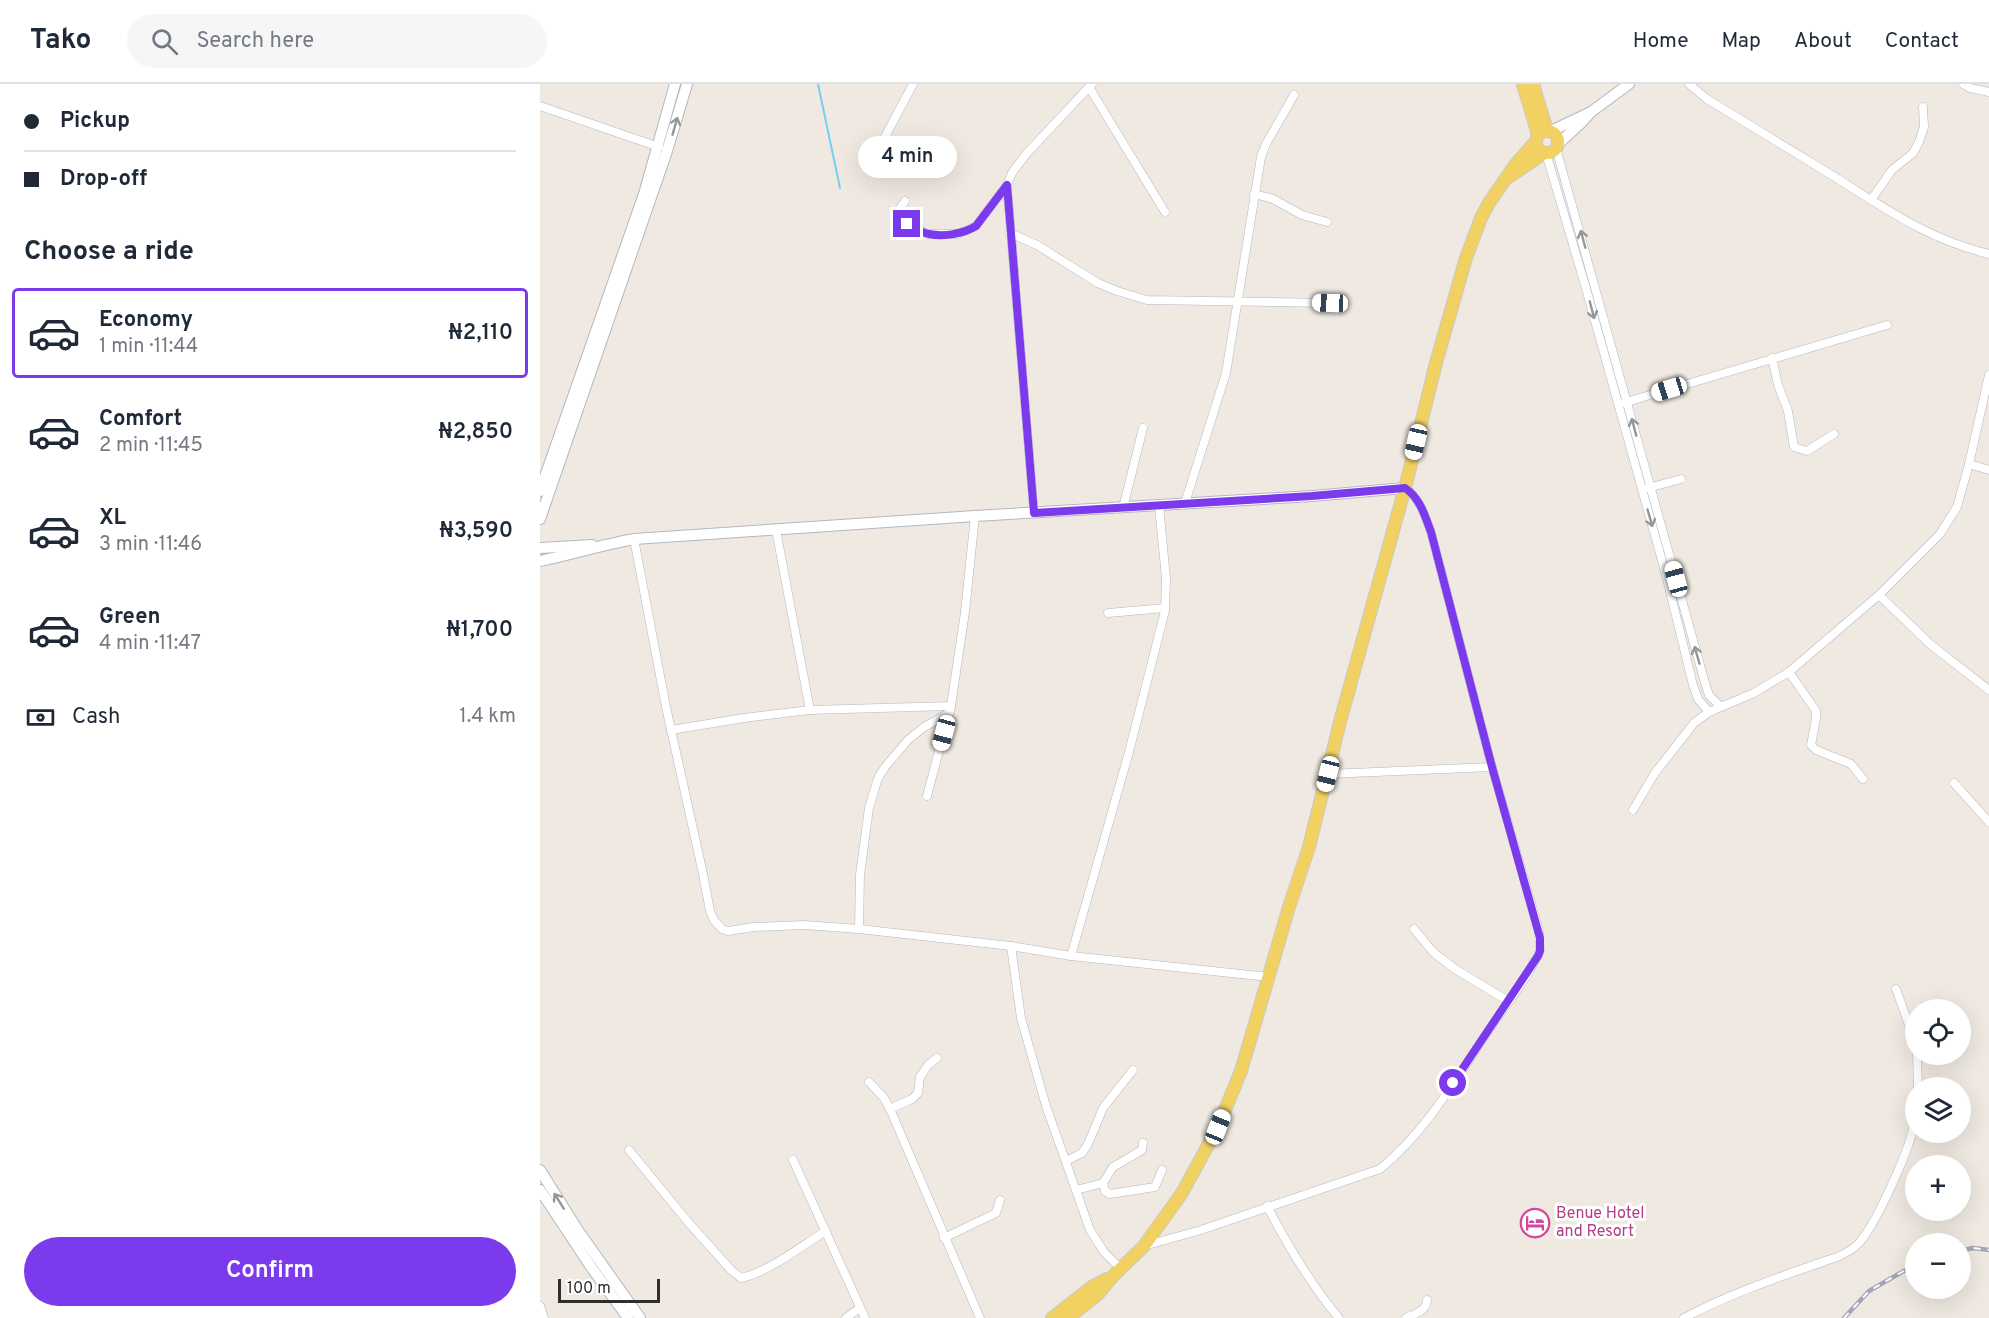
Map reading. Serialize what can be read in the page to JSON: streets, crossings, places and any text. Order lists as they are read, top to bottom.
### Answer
{
  "places": {
    "hotel": ["Benue Hotel and Resort"]
  },
  "scale_bar": "100 m",
  "page": {
    "header": "Tako",
    "search": "Search here",
    "nav": [
      "Home",
      "Map",
      "About",
      "Contact"
    ],
    "banner": ["Pickup", "Drop-off"],
    "bubble": "4 min",
    "heading": "Choose a ride",
    "list": [
      {
        "name": "Economy",
        "note": "1 min · 11:44",
        "value": "₦2,110"
      },
      {
        "name": "Comfort",
        "note": "2 min · 11:45",
        "value": "₦2,850"
      },
      {
        "name": "XL",
        "note": "3 min · 11:46",
        "value": "₦3,590"
      },
      {
        "name": "Green",
        "note": "4 min · 11:47",
        "value": "₦1,700"
      }
    ],
    "pay": ["Cash", "1.4 km"],
    "map_buttons": ["+", "−"],
    "buttons": "Confirm",
    "scale": "100 m"
  }
}
